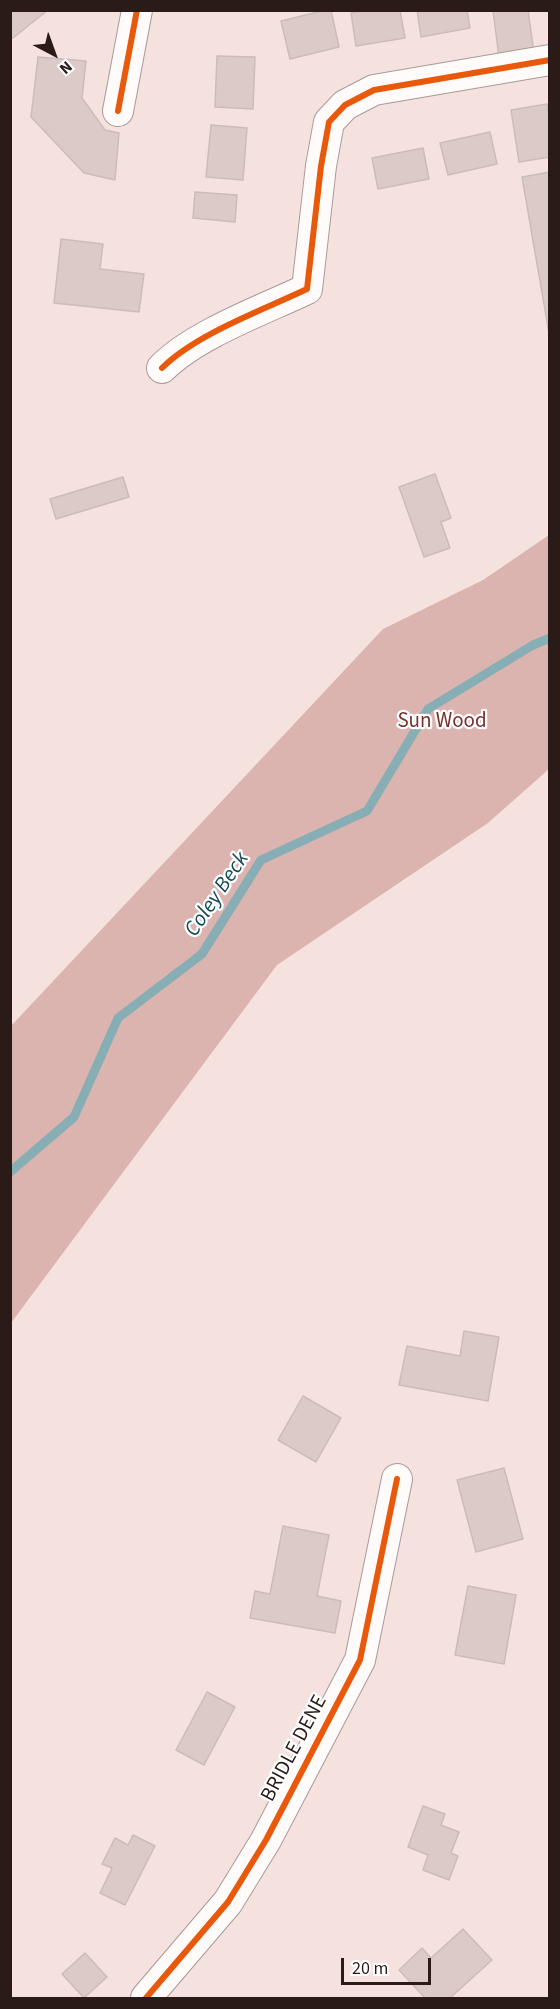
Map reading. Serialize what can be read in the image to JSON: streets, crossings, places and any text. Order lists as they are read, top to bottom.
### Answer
{
  "streets": {
    "street": ["BRIDLE DENE"]
  },
  "water": ["Coley Beck"],
  "parks": ["Sun Wood"],
  "scale_bar": "20 m",
  "north": "bottom right"
}
